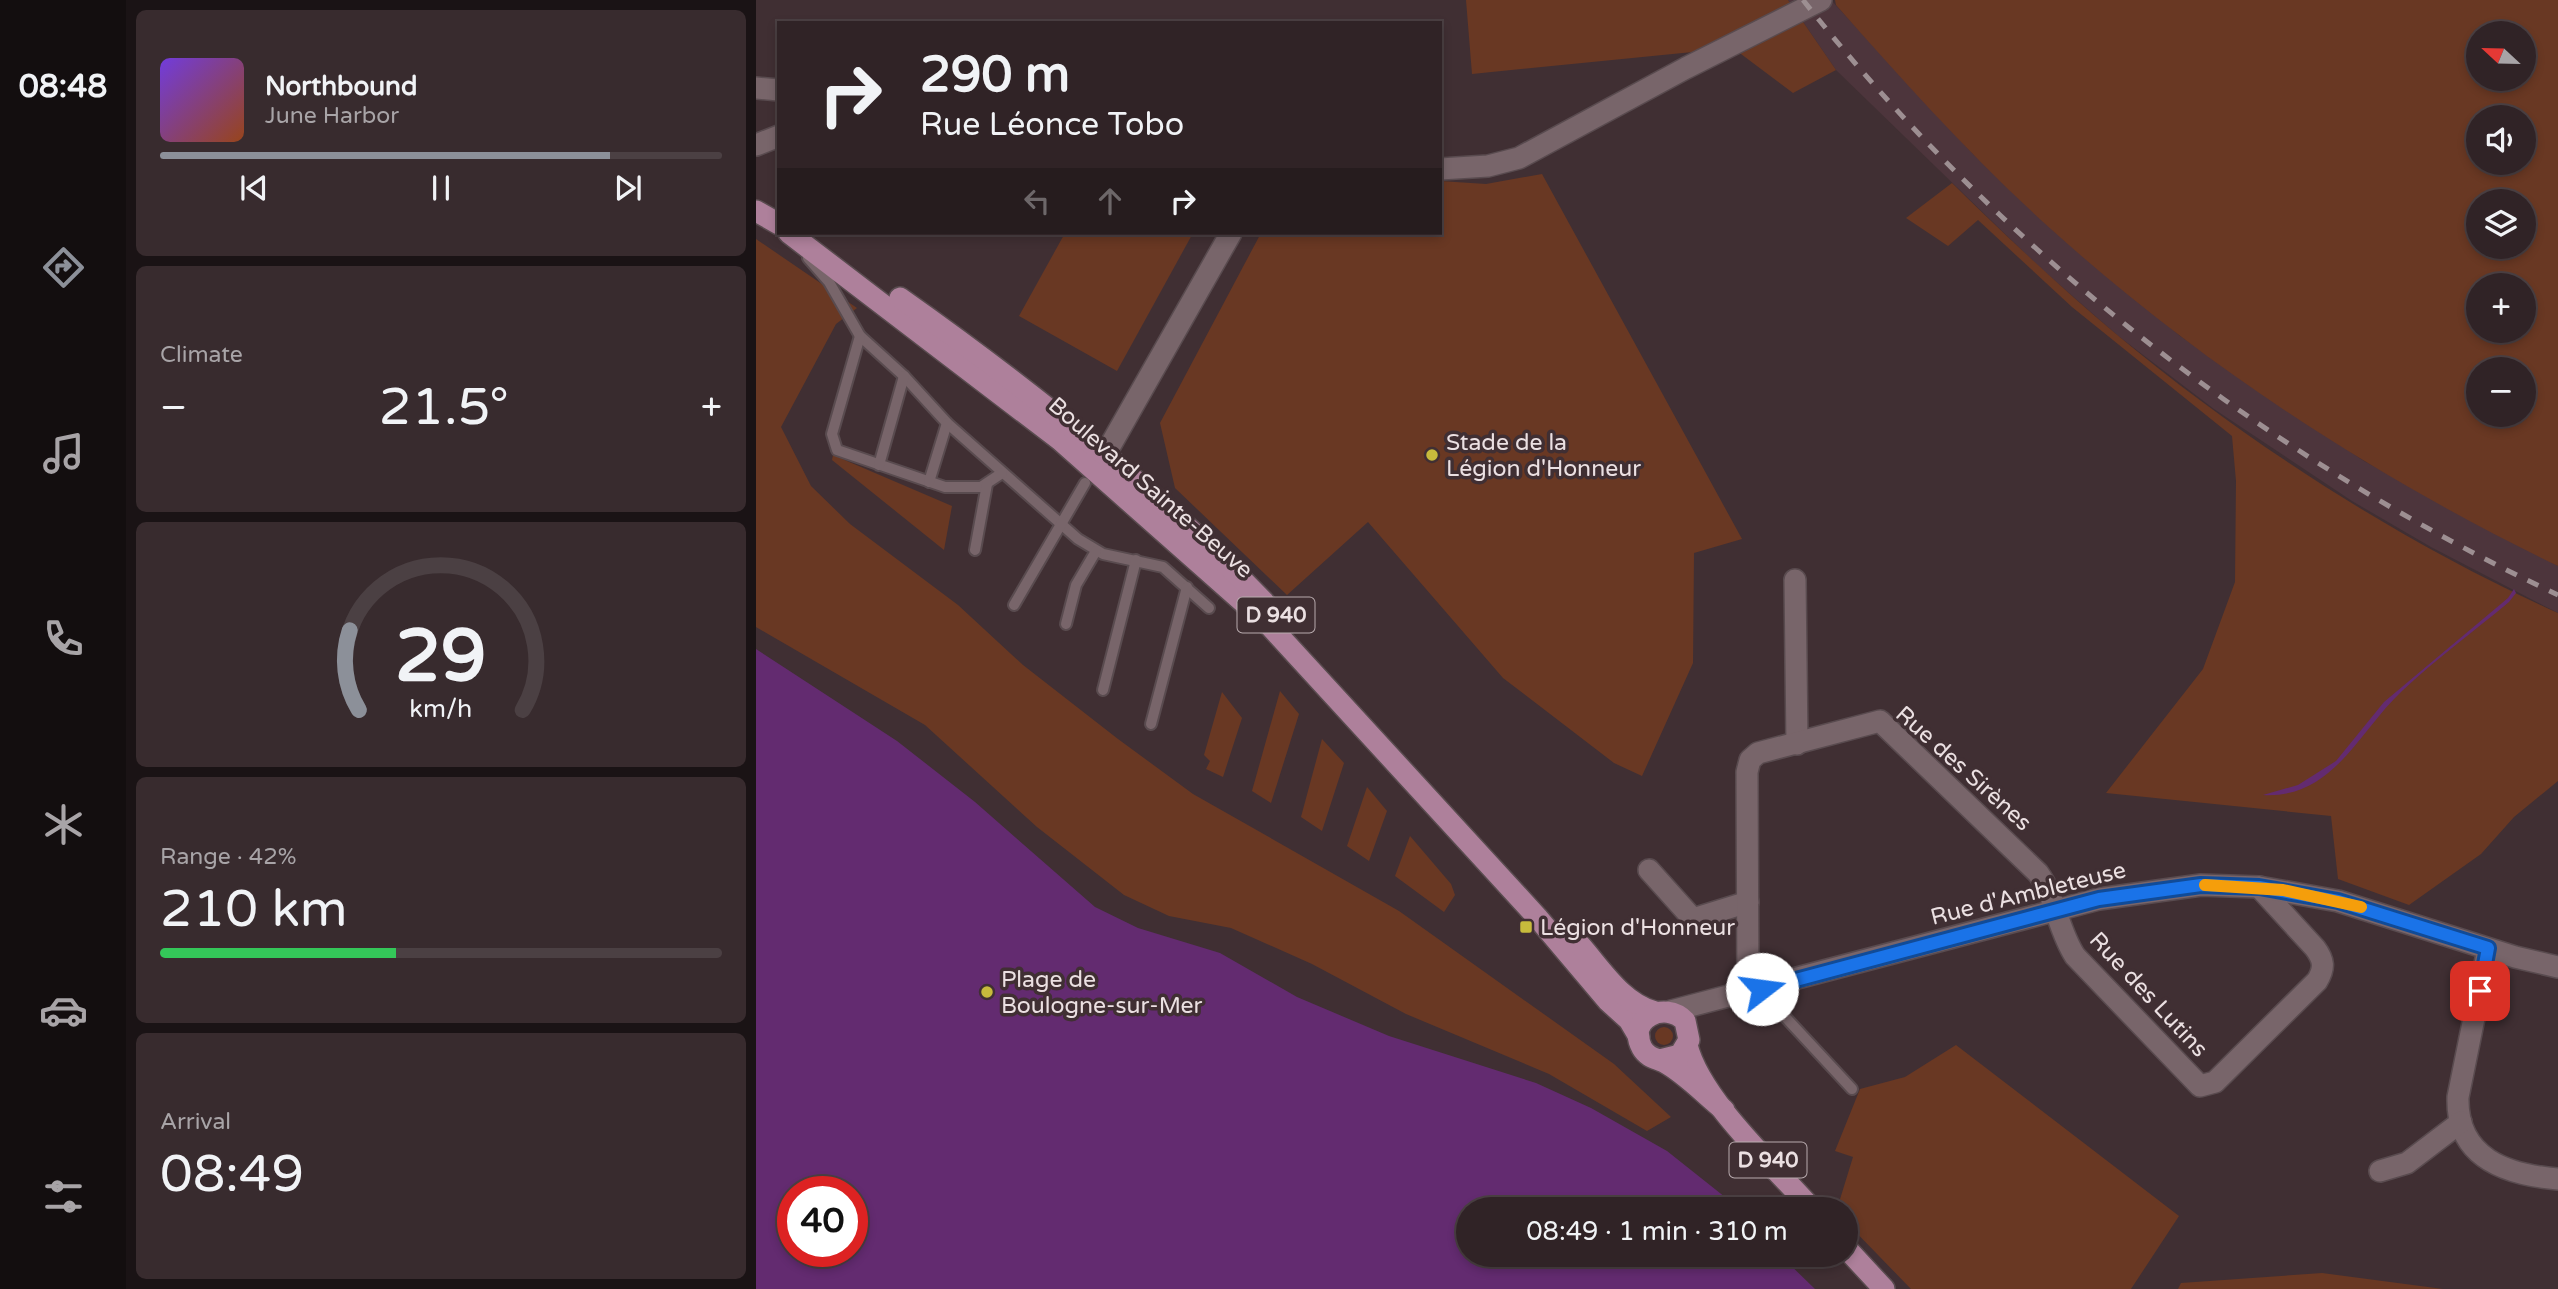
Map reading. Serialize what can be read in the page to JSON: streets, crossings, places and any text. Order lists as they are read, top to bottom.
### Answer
{
  "streets": {
    "main road": ["Boulevard Sainte-Beuve", "D 940"],
    "street": ["Rue des Sirènes", "Rue d'Ambleteuse", "Rue des Lutins"]
  },
  "crossings": [
    ["Boulevard Sainte-Beuve", "D 940"],
    ["Boulevard Sainte-Beuve", "Rue d'Ambleteuse"],
    ["D 940", "Rue d'Ambleteuse"],
    ["Rue des Sirènes", "Rue d'Ambleteuse"],
    ["Rue des Sirènes", "Rue des Lutins"],
    ["Rue d'Ambleteuse", "Rue des Lutins"]
  ],
  "places": {
    "other": ["Stade de la Légion d'Honneur", "Plage de Boulogne-sur-Mer"],
    "transit": ["Légion d'Honneur"]
  },
  "north": "left",
  "page": {
    "tabs": "08:48",
    "map_buttons": ["+", "−"],
    "turn": ["290 m", "Rue Léonce Tobo"],
    "song": ["Northbound", "June Harbor"],
    "tile": [
      "Climate",
      ["Range · 42%", "210 km"],
      ["Arrival", "08:49"]
    ],
    "heat": ["−", "21.5°", "+"],
    "limit": "40",
    "trip": "08:49 · 1 min · 310 m",
    "gauge": ["29", "km/h"]
  }
}
